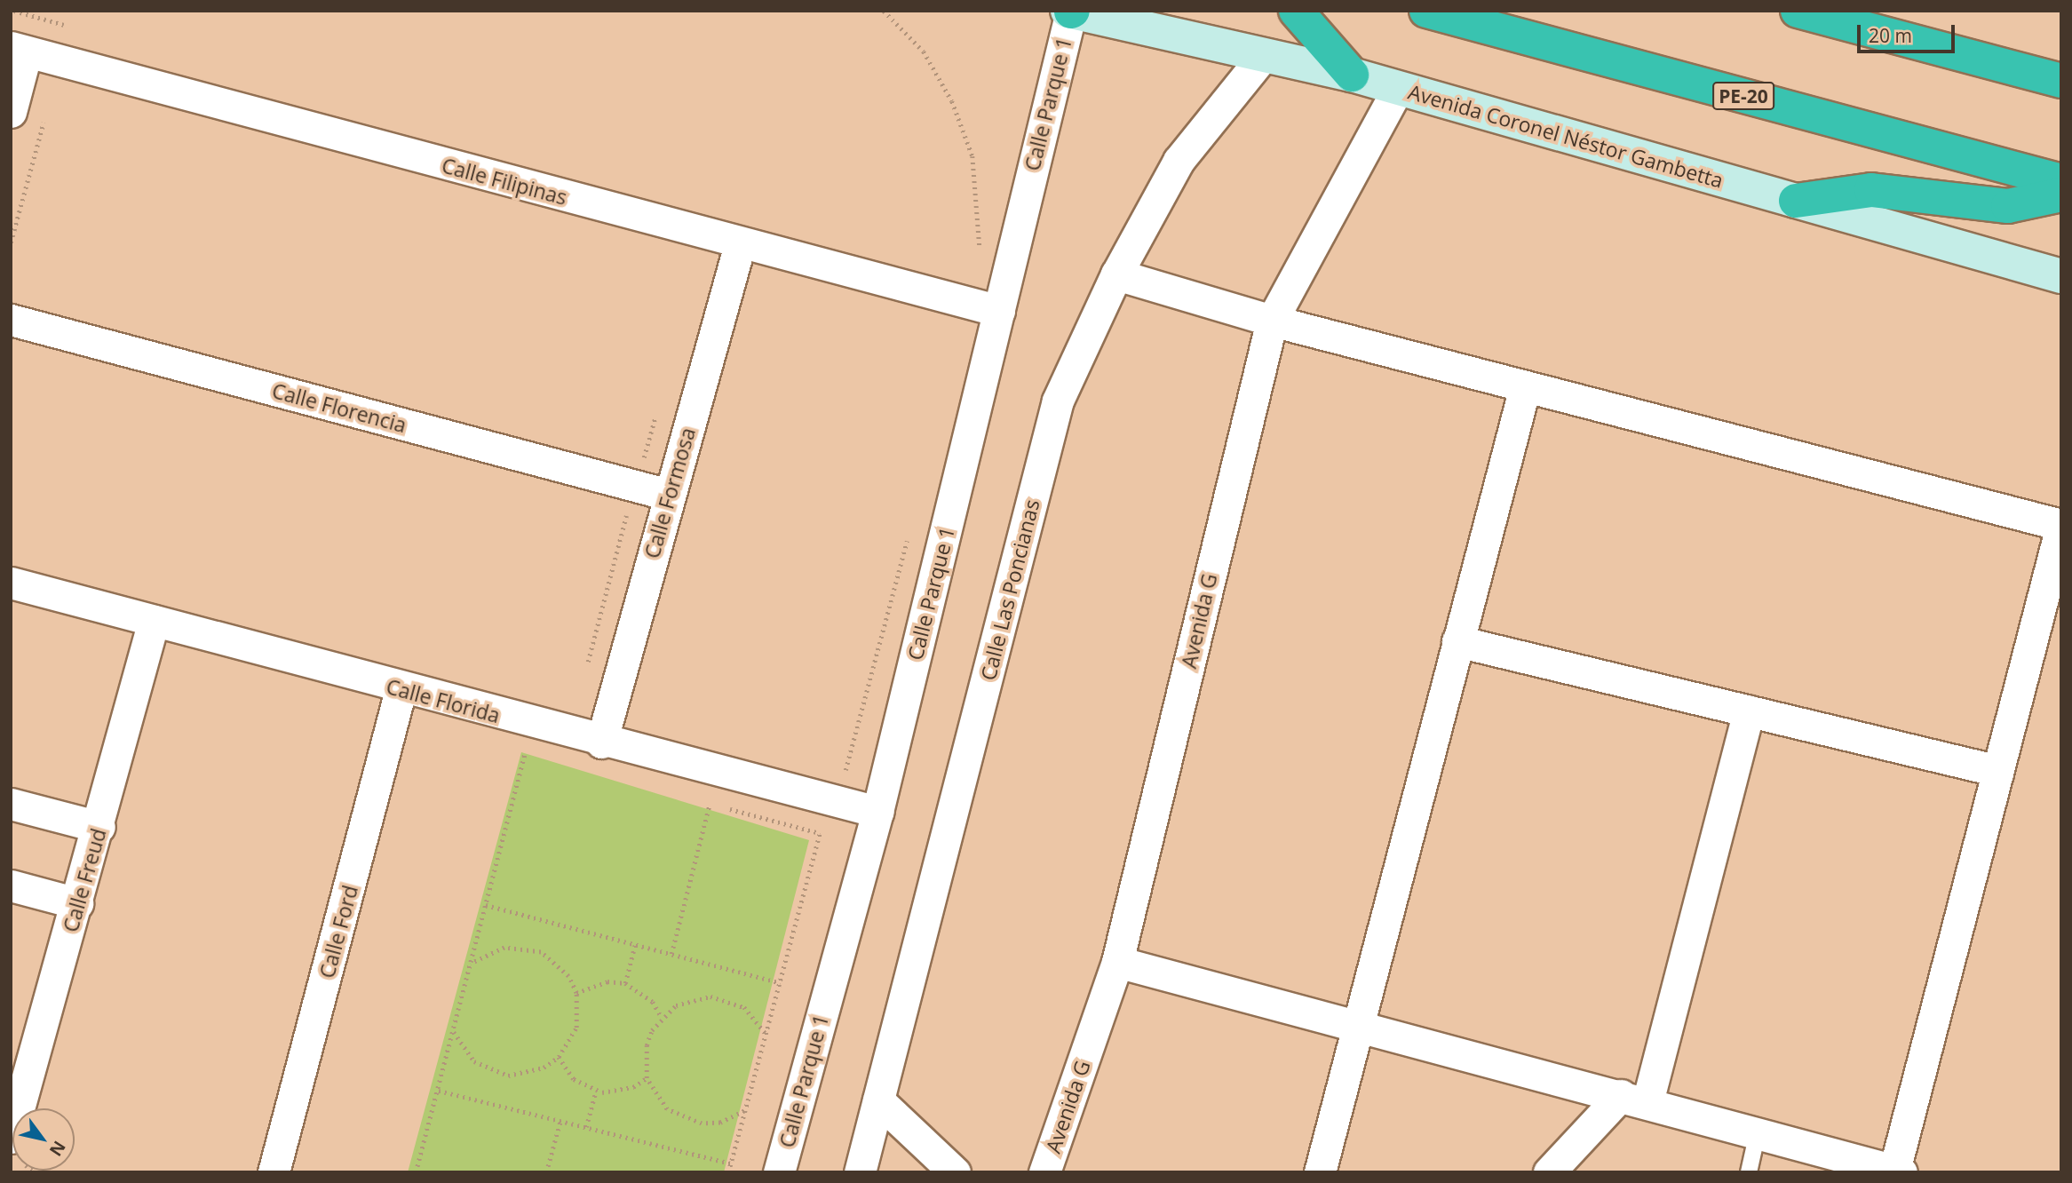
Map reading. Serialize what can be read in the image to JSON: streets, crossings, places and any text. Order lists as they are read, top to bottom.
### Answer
{
  "streets": {
    "highway": ["PE-20"],
    "street": [
      "Calle Parque 1",
      "Avenida Coronel Néstor Gambetta",
      "Calle Filipinas",
      "Calle Florencia",
      "Calle Formosa",
      "Calle Las Poncianas",
      "Avenida G",
      "Calle Florida",
      "Calle Freud",
      "Calle Ford"
    ]
  },
  "crossings": [
    ["Calle Parque 1", "Avenida Coronel Néstor Gambetta"],
    ["Calle Parque 1", "Calle Filipinas"],
    ["Calle Parque 1", "Calle Florida"],
    ["Avenida Coronel Néstor Gambetta", "Calle Las Poncianas"],
    ["Avenida Coronel Néstor Gambetta", "Avenida G"],
    ["Calle Filipinas", "Calle Formosa"],
    ["Calle Florencia", "Calle Formosa"],
    ["Calle Formosa", "Calle Florida"],
    ["Calle Florida", "Calle Freud"],
    ["Calle Florida", "Calle Ford"]
  ],
  "scale_bar": "20 m",
  "north": "bottom right"
}
